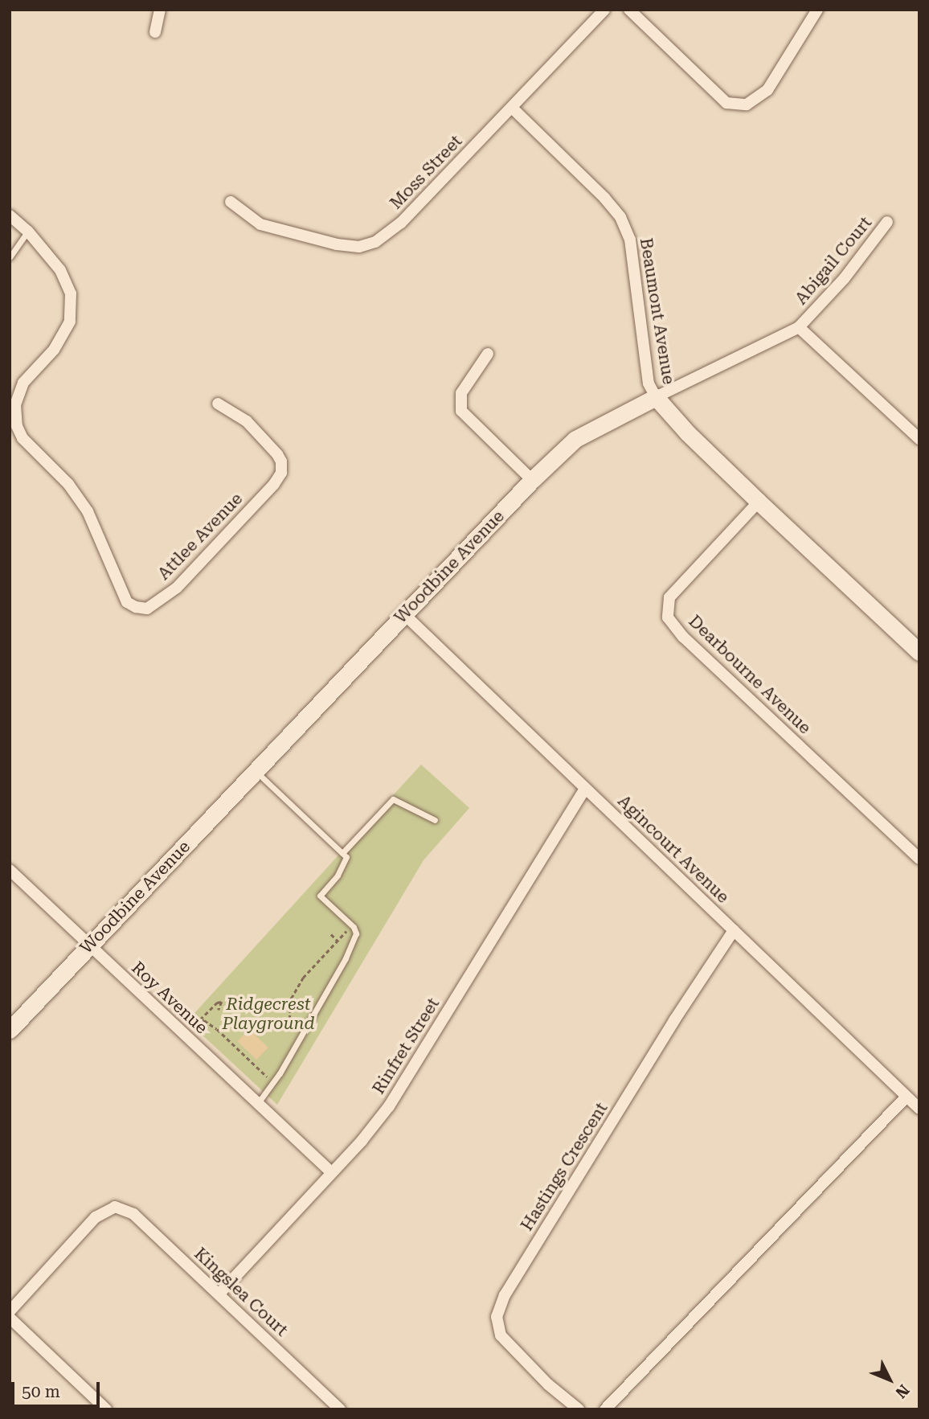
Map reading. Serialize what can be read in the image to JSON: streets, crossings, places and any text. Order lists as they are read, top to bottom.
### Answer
{
  "streets": {
    "street": [
      "Moss Street",
      "Abigail Court",
      "Beaumont Avenue",
      "Attlee Avenue",
      "Woodbine Avenue",
      "Dearbourne Avenue",
      "Agincourt Avenue",
      "Roy Avenue",
      "Rinfret Street",
      "Hastings Crescent",
      "Kingslea Court"
    ]
  },
  "crossings": [
    ["Moss Street", "Beaumont Avenue"],
    ["Abigail Court", "Beaumont Avenue"],
    ["Abigail Court", "Woodbine Avenue"],
    ["Beaumont Avenue", "Woodbine Avenue"],
    ["Woodbine Avenue", "Agincourt Avenue"],
    ["Woodbine Avenue", "Roy Avenue"],
    ["Agincourt Avenue", "Rinfret Street"],
    ["Agincourt Avenue", "Hastings Crescent"],
    ["Roy Avenue", "Rinfret Street"],
    ["Rinfret Street", "Kingslea Court"]
  ],
  "parks": ["Ridgecrest Playground"],
  "scale_bar": "50 m",
  "north": "bottom right"
}
